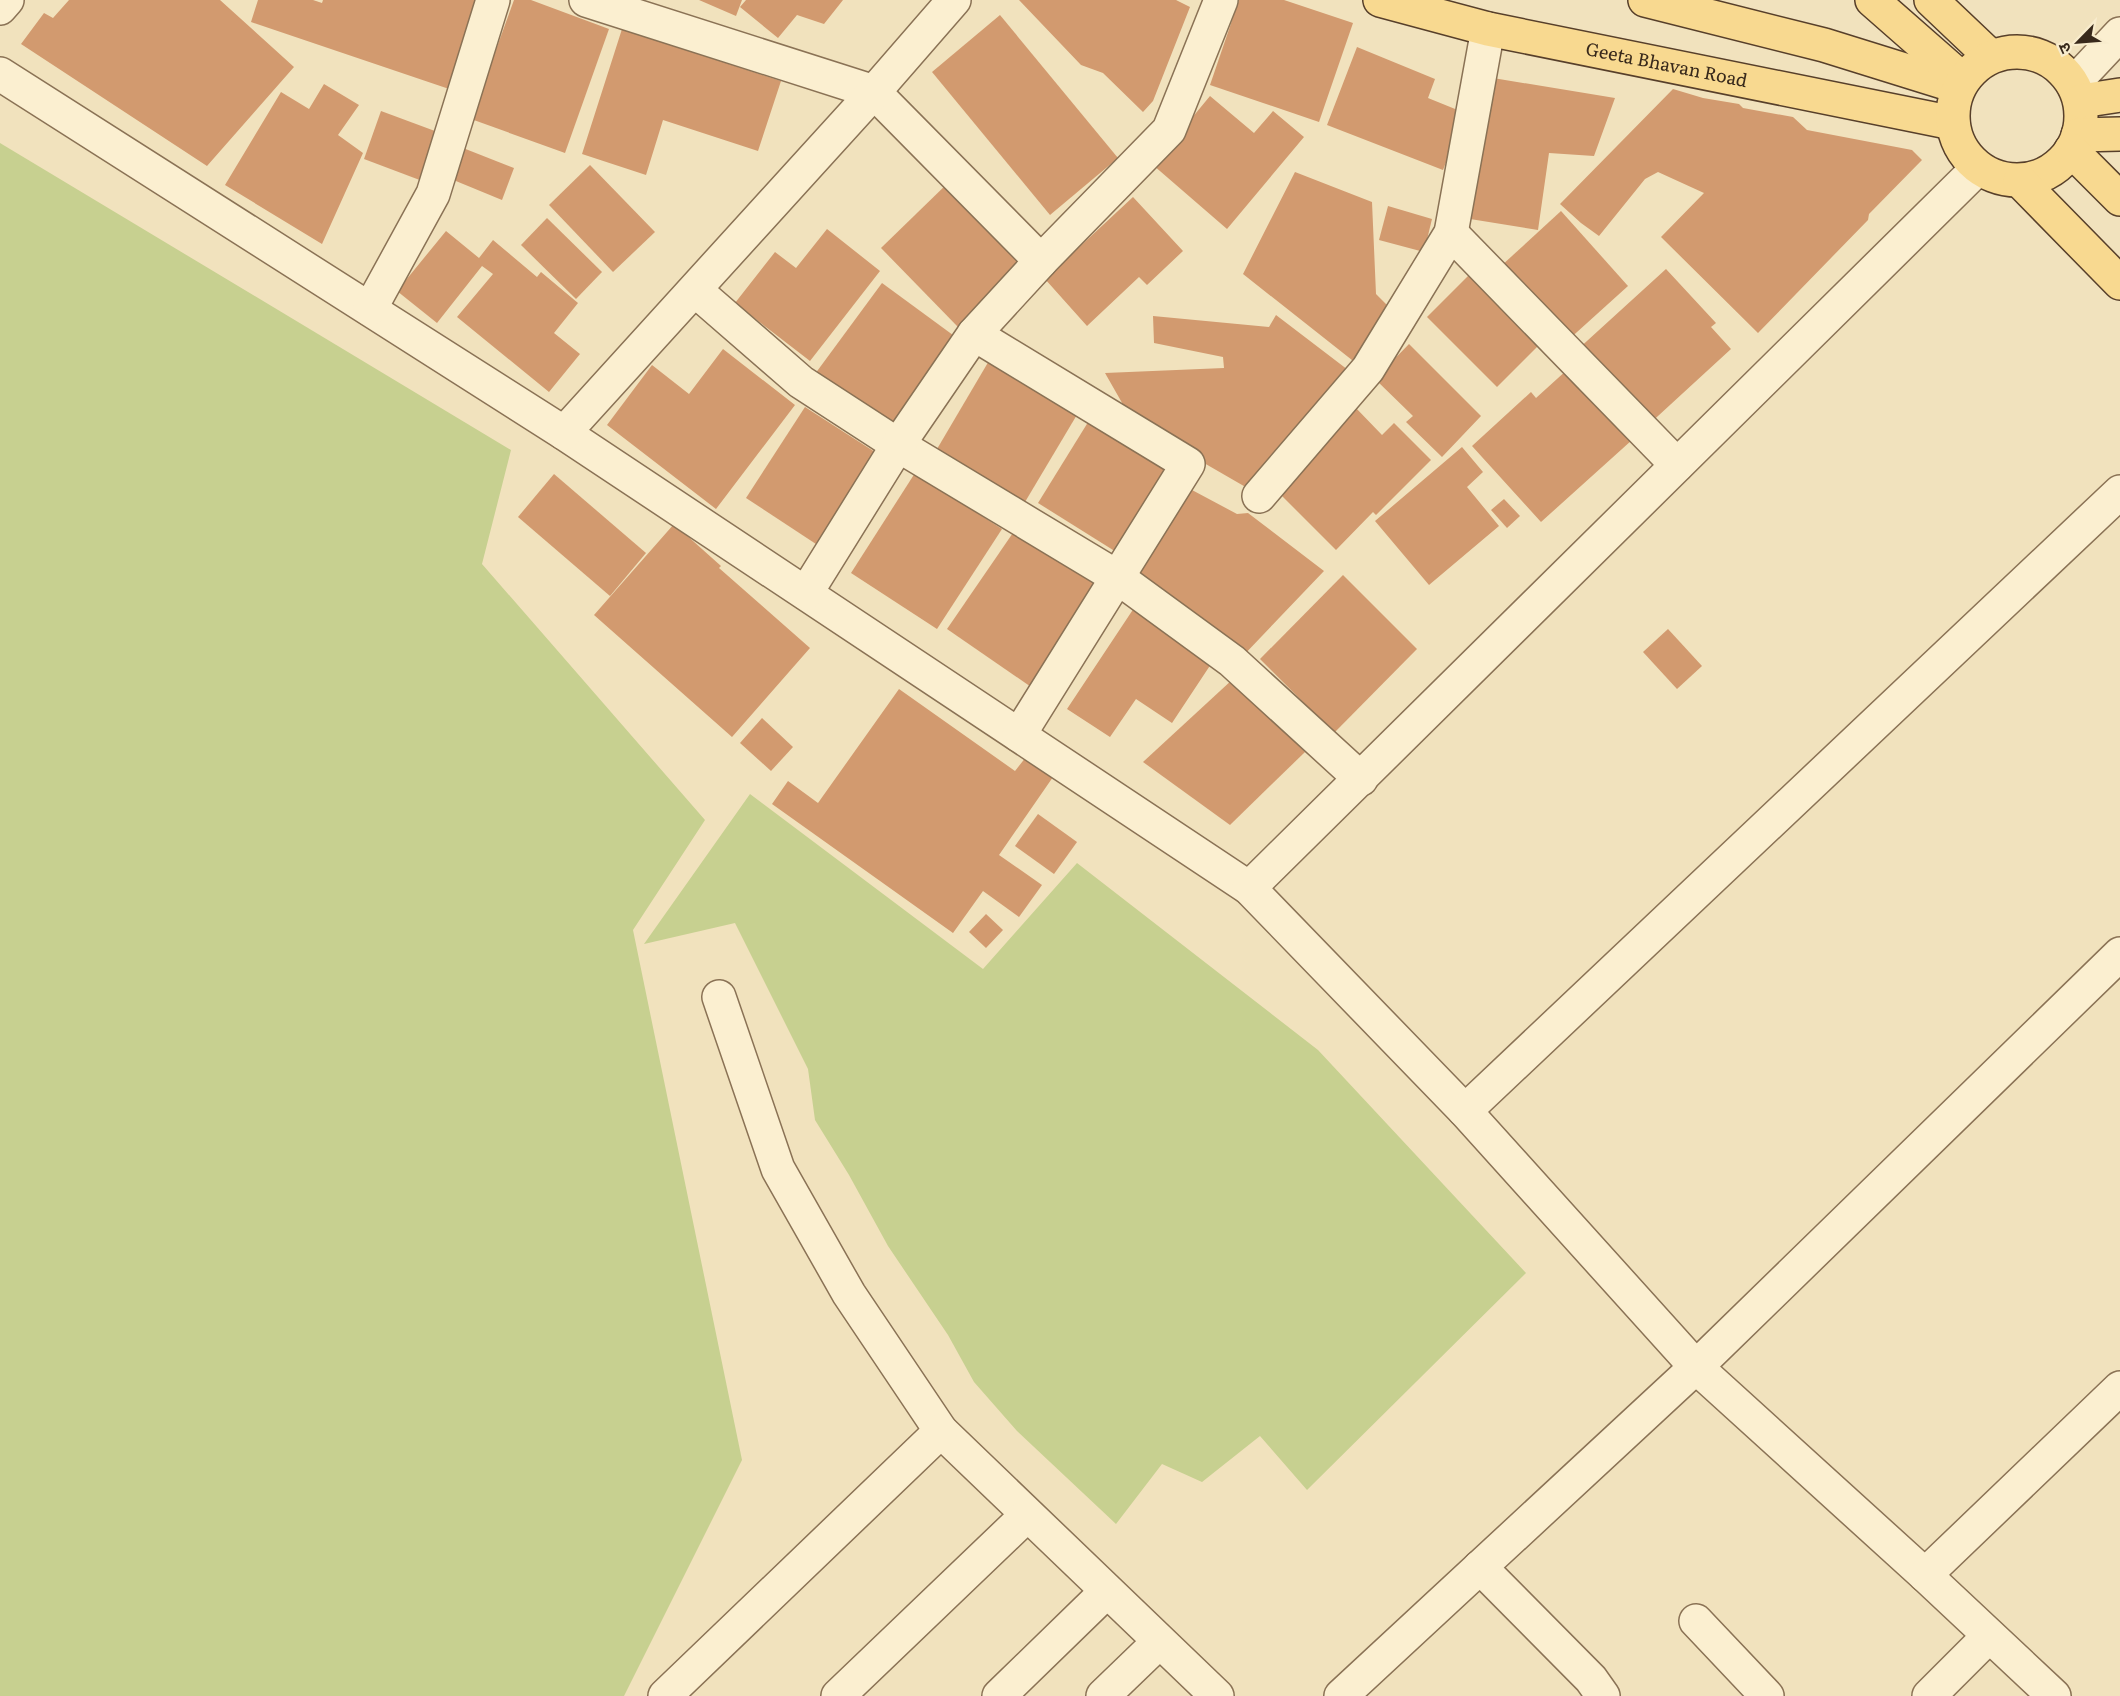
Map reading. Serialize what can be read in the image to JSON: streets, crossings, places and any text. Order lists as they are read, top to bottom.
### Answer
{
  "streets": {
    "main road": ["Geeta Bhavan Road"]
  },
  "north": "bottom left"
}
